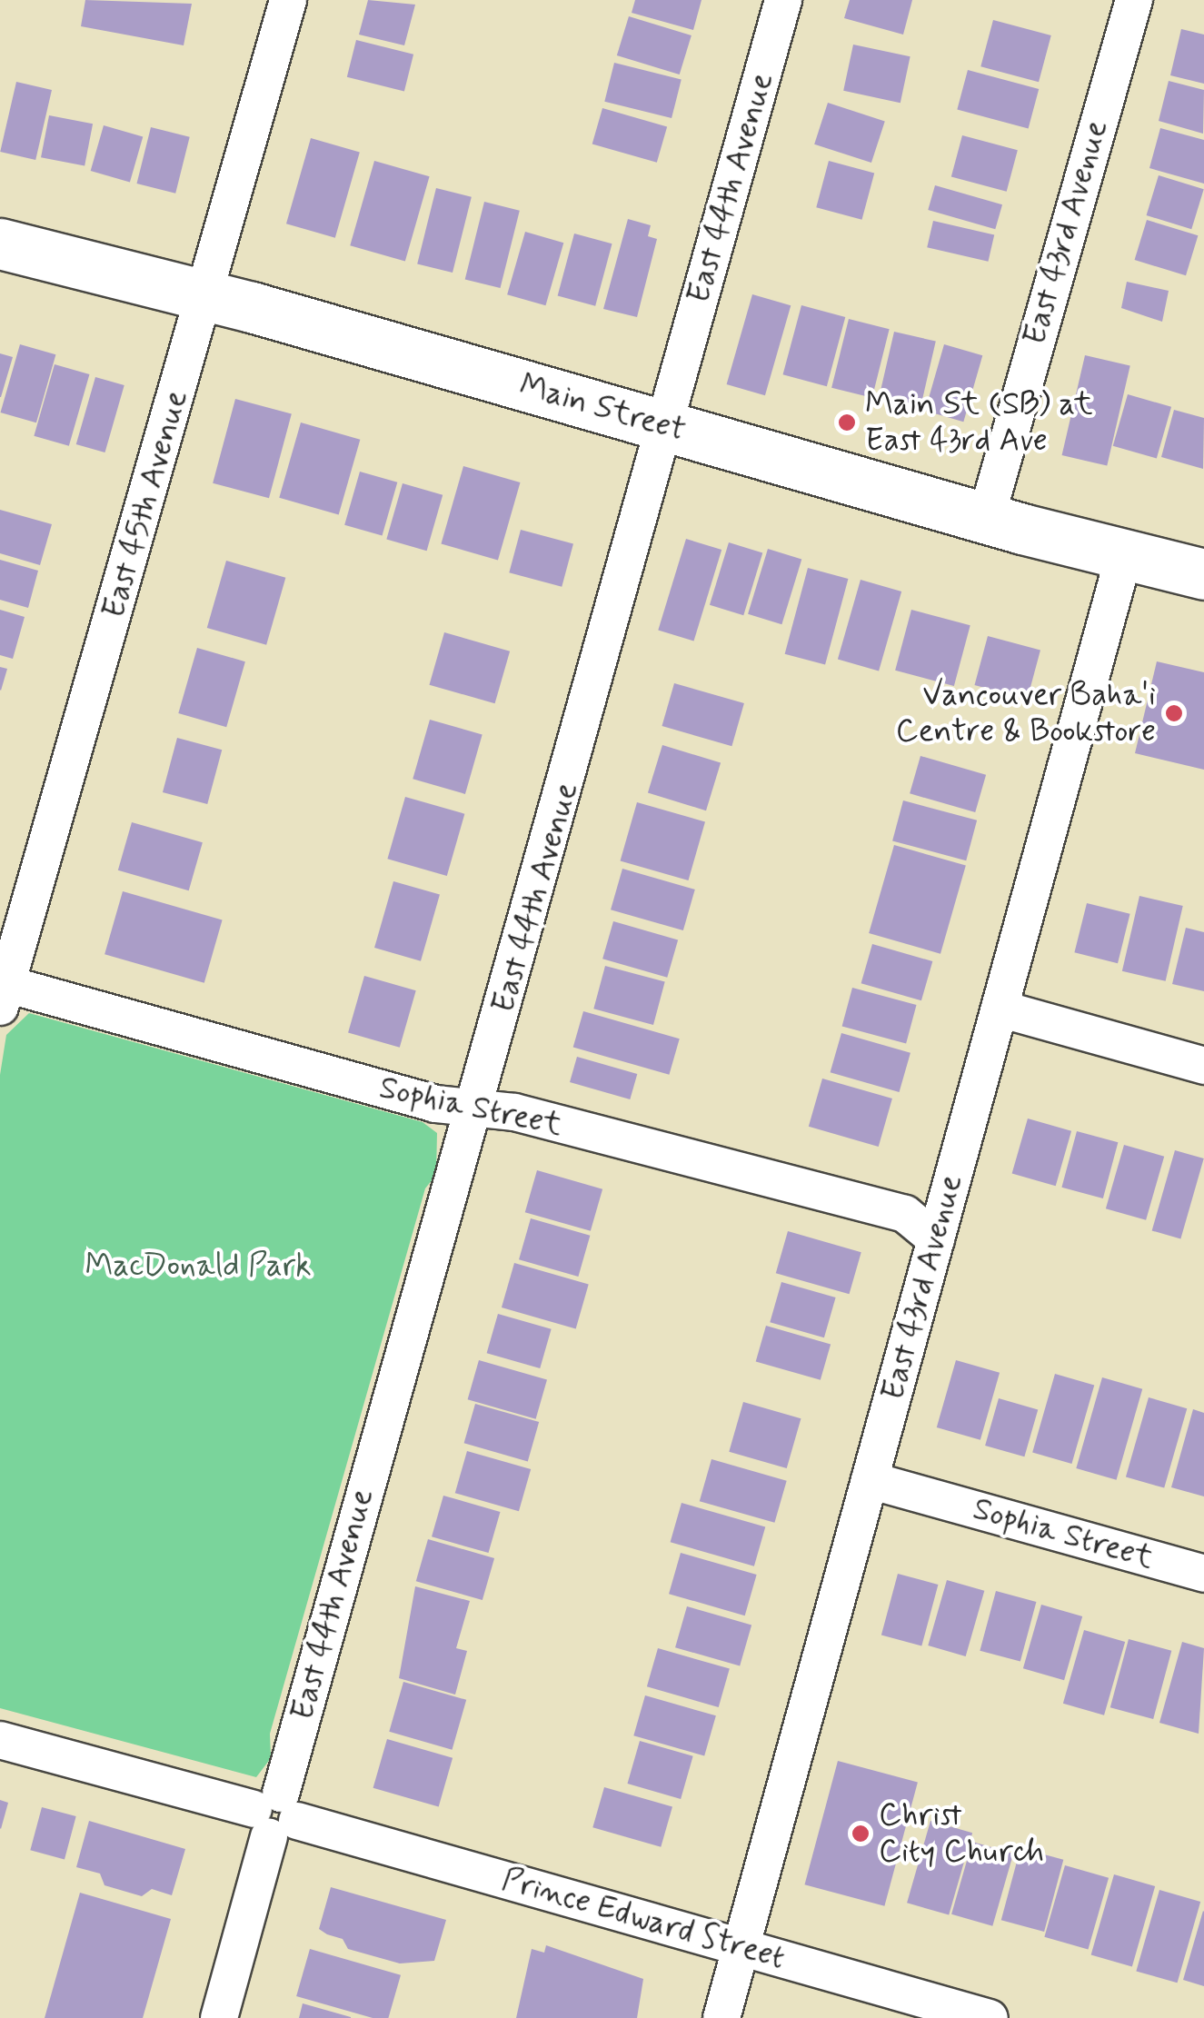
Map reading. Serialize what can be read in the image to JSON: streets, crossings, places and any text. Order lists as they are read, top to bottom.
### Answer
{
  "streets": {
    "main road": ["Main Street"],
    "street": [
      "East 44th Avenue",
      "East 43rd Avenue",
      "East 45th Avenue",
      "Sophia Street",
      "Prince Edward Street"
    ]
  },
  "crossings": [
    ["East 44th Avenue", "Main Street"],
    ["East 44th Avenue", "Sophia Street"],
    ["East 44th Avenue", "Prince Edward Street"],
    ["East 43rd Avenue", "Main Street"],
    ["East 43rd Avenue", "Sophia Street"],
    ["East 43rd Avenue", "Prince Edward Street"],
    ["Main Street", "East 45th Avenue"],
    ["East 45th Avenue", "Sophia Street"]
  ],
  "parks": ["MacDonald Park"],
  "places": ["Main St (SB) at East 43rd Ave", "Vancouver Baha'i Centre & Bookstore", "Christ City Church"]
}
